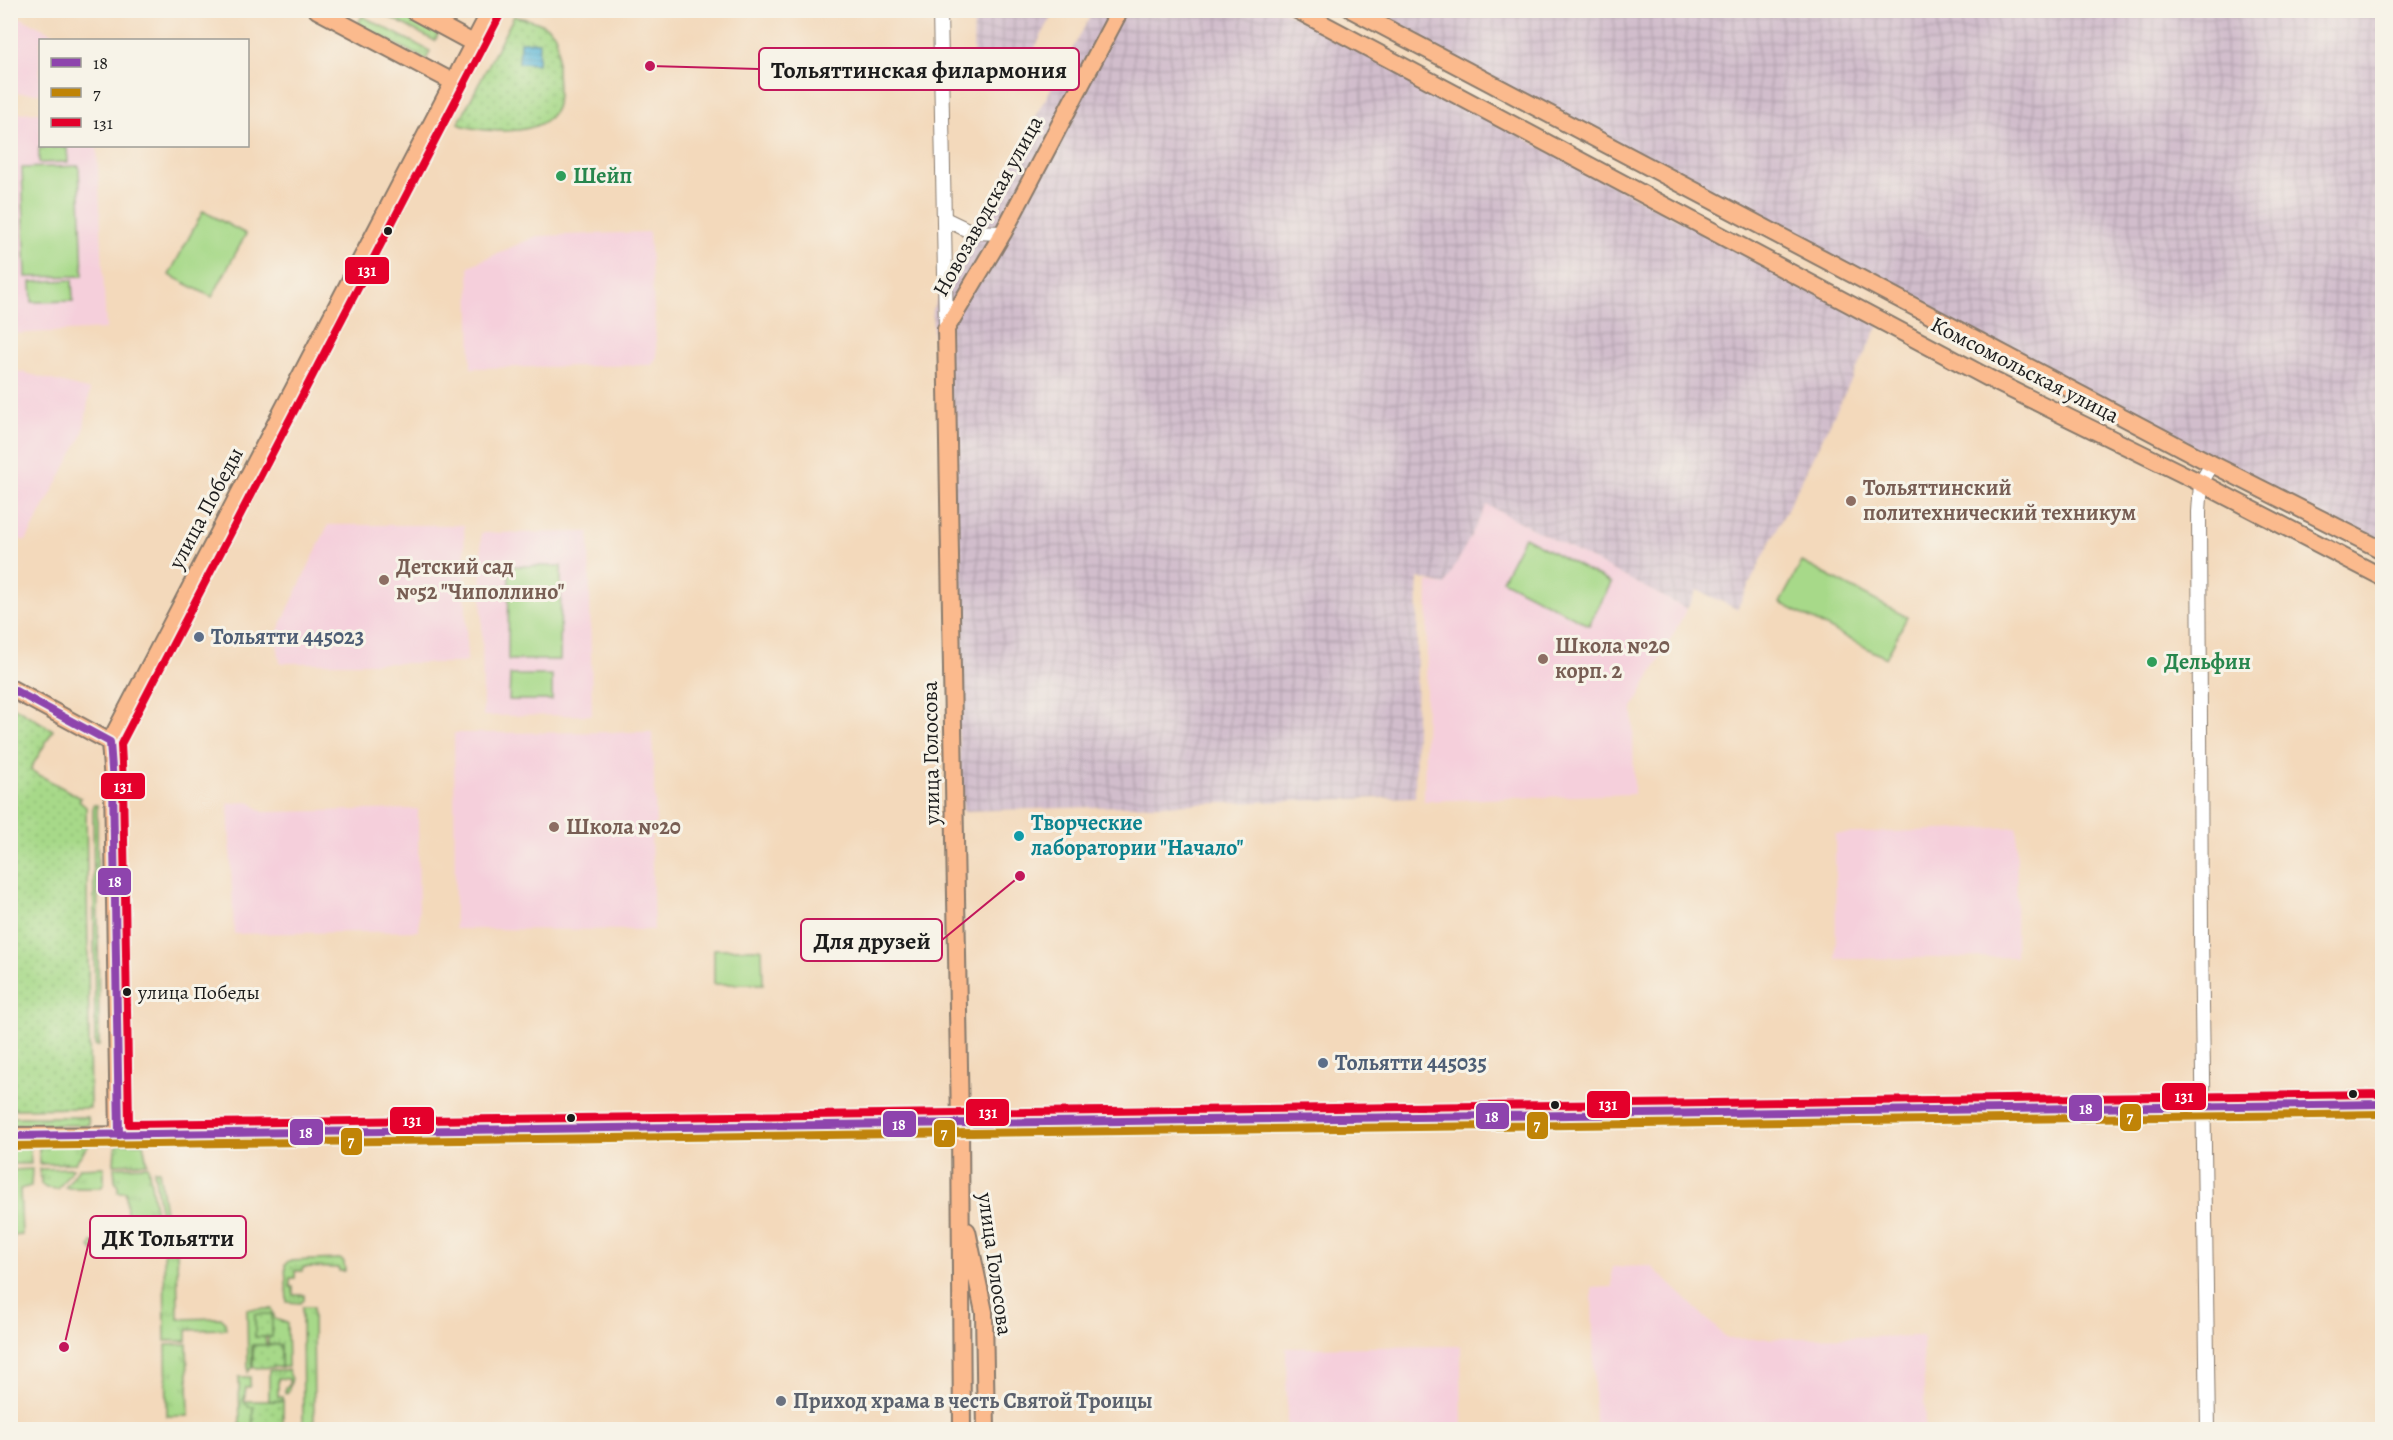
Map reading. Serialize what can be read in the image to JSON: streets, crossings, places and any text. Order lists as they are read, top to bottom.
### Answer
{
  "streets": {
    "main road": [
      "Новозаводская улица",
      "Комсомольская улица",
      "улица Победы",
      "улица Голосова"
    ]
  },
  "crossings": [
    ["Новозаводская улица", "улица Голосова"]
  ],
  "places": [
    "Тольяттинская филармония",
    "Шейп",
    "Тольяттинский политехнический техникум",
    "Детский сад №52 \"Чиполлино\"",
    "Тольятти 445023",
    "Школа №20 корп. 2",
    "Дельфин",
    "Школа №20",
    "Творческие лаборатории \"Начало\"",
    "Для друзей",
    "улица Победы",
    "Тольятти 445035",
    "ДК Тольятти",
    "Приход храма в честь Святой Троицы"
  ],
  "lines": ["transit line 131", "transit line 18", "transit line 7"],
  "legend": ["18", "7", "131"]
}
